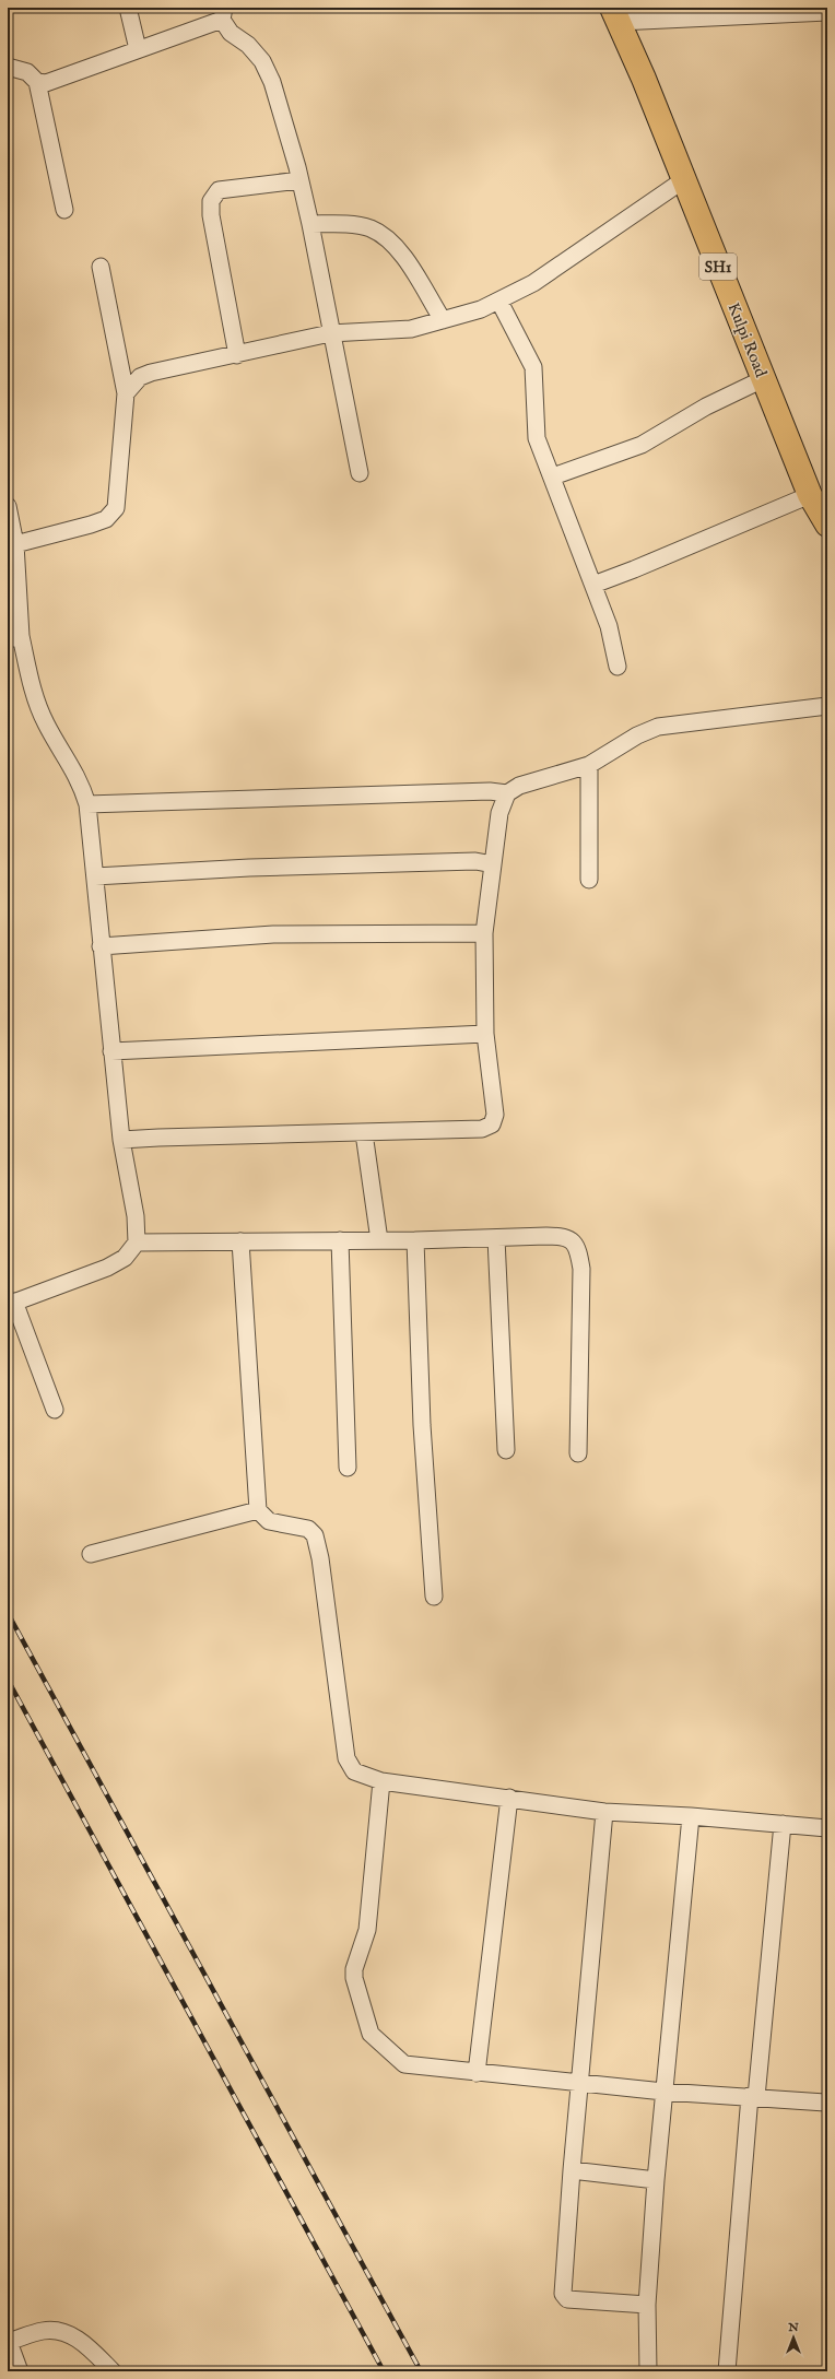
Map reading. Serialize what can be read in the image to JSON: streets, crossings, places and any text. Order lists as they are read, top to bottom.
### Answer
{
  "streets": {
    "main road": ["SH1", "Kulpi Road"]
  },
  "north": "top"
}
